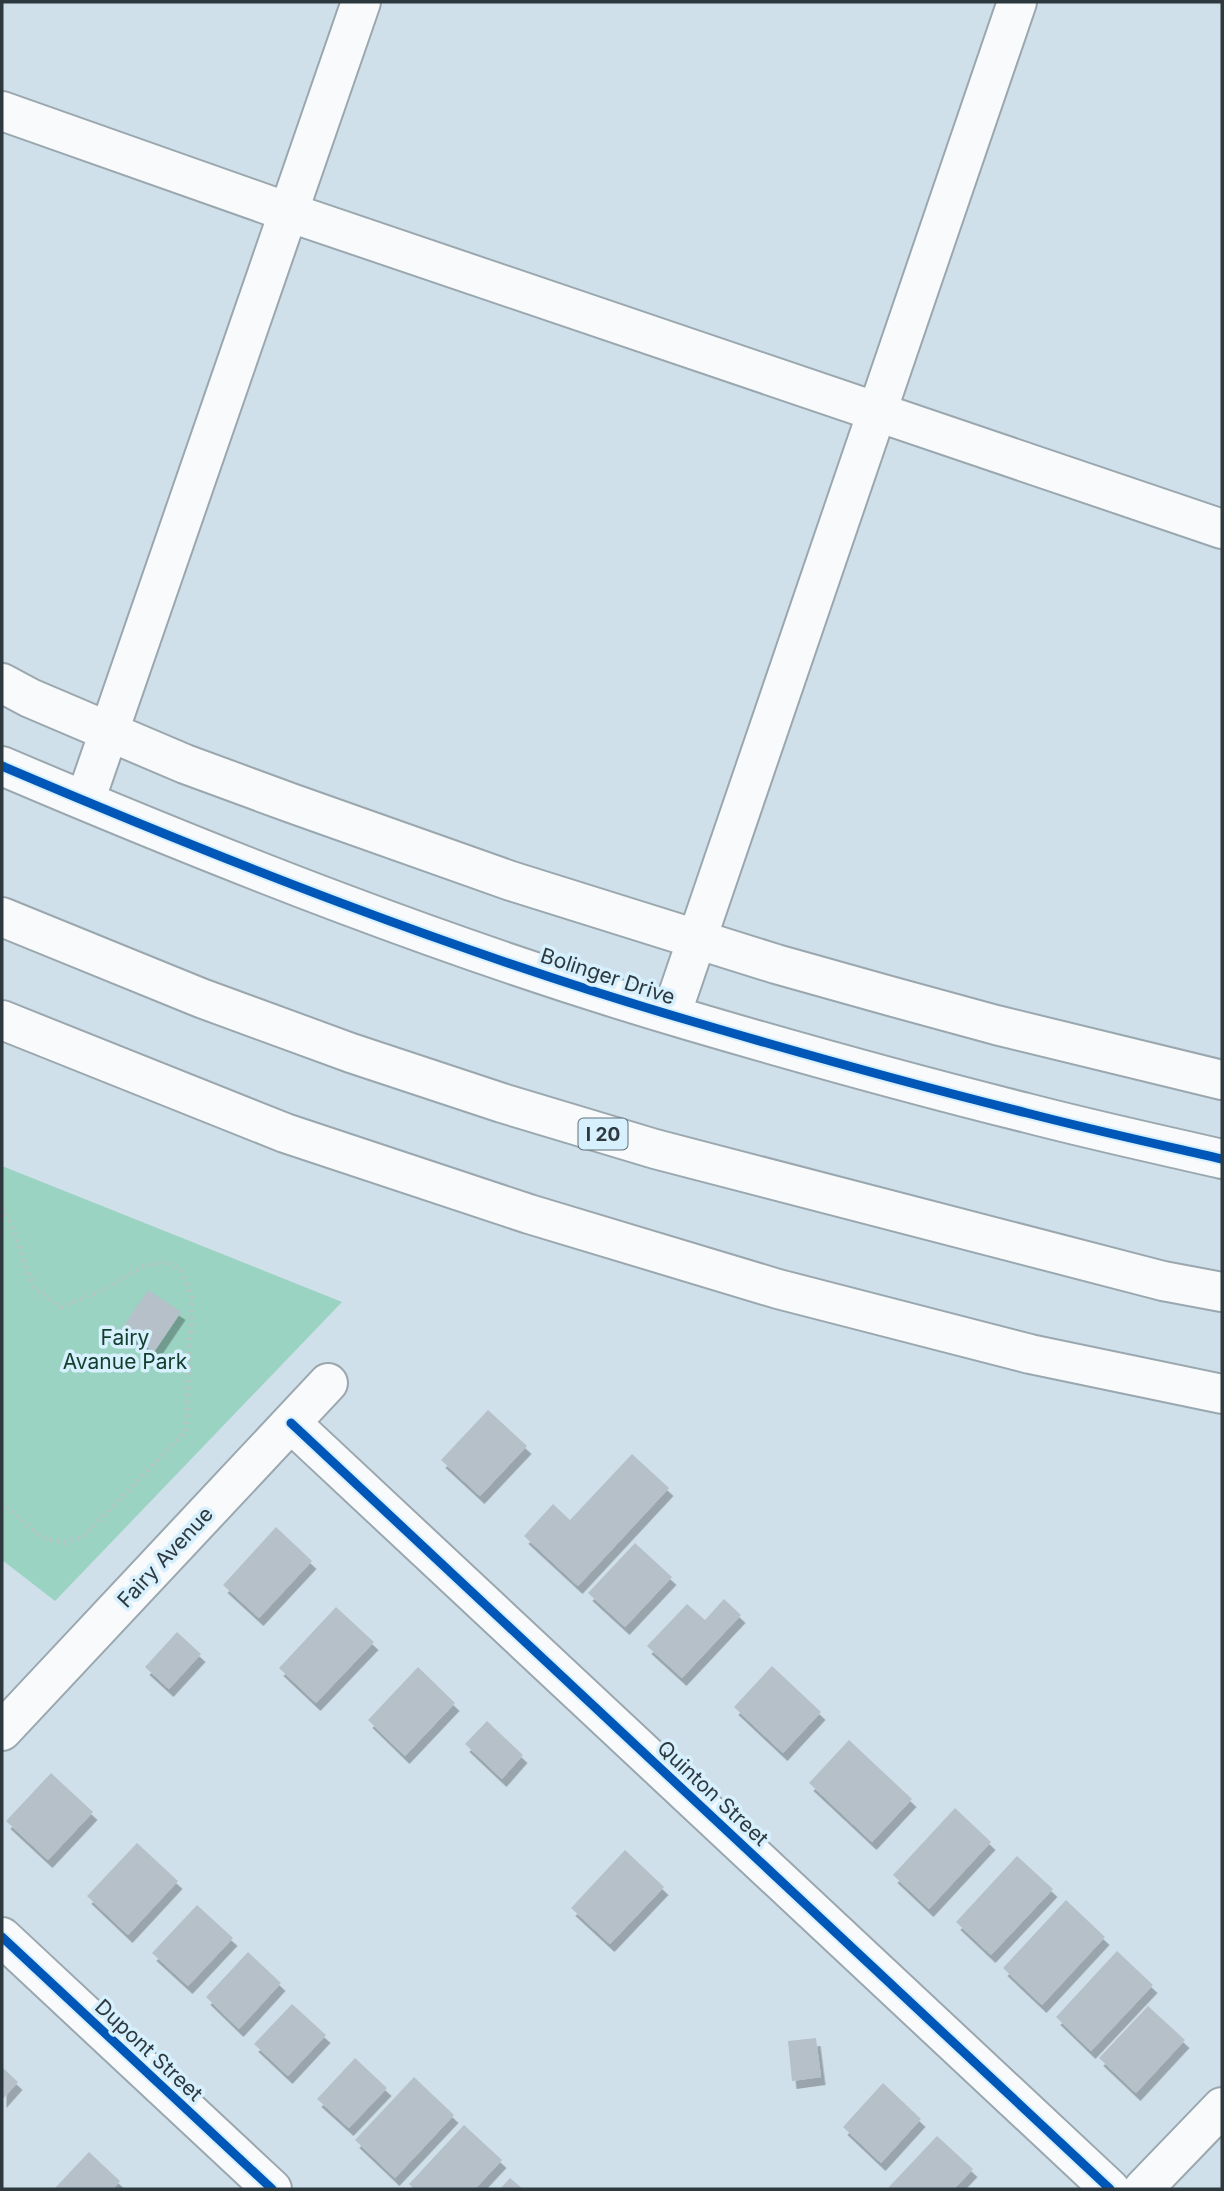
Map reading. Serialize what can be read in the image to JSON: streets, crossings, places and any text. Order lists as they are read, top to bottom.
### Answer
{
  "streets": {
    "main road": [
      "Bolinger Drive",
      "I 20",
      "Fairy Avenue",
      "Quinton Street",
      "Dupont Street"
    ]
  },
  "crossings": [
    ["Fairy Avenue", "Quinton Street"]
  ],
  "parks": ["Fairy Avanue Park"]
}
